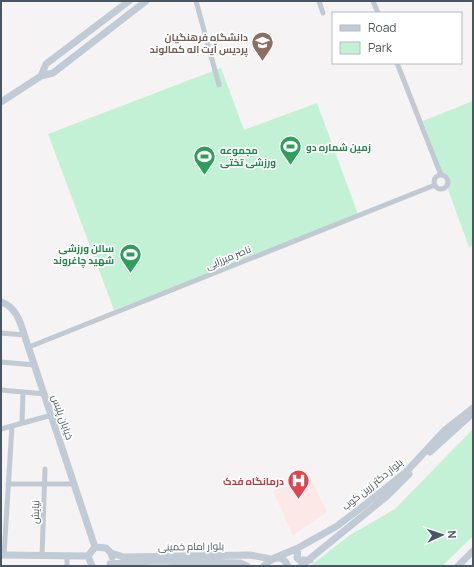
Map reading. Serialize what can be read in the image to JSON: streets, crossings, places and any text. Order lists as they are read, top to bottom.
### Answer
{
  "streets": {
    "main road": ["خیابان پلیس", "بلوار دکتر زرین کوب", "بلوار امام خمینی"],
    "street": ["ناصر میرزایی", "نیایش"]
  },
  "crossings": [
    ["ناصر میرزایی", "خیابان پلیس"],
    ["خیابان پلیس", "بلوار امام خمینی"],
    ["بلوار دکتر زرین کوب", "بلوار امام خمینی"]
  ],
  "places": {
    "school or university": ["دانشگاه فرهنگیان پردیس آیت اله کمالوند"],
    "sports": ["زمین شماره دو", "مجموعه ورزشی تختی", "سالن ورزشی شهید چاغروند"],
    "hospital": ["درمانگاه فدک"]
  },
  "legend": ["Road", "Park"],
  "north": "right"
}
